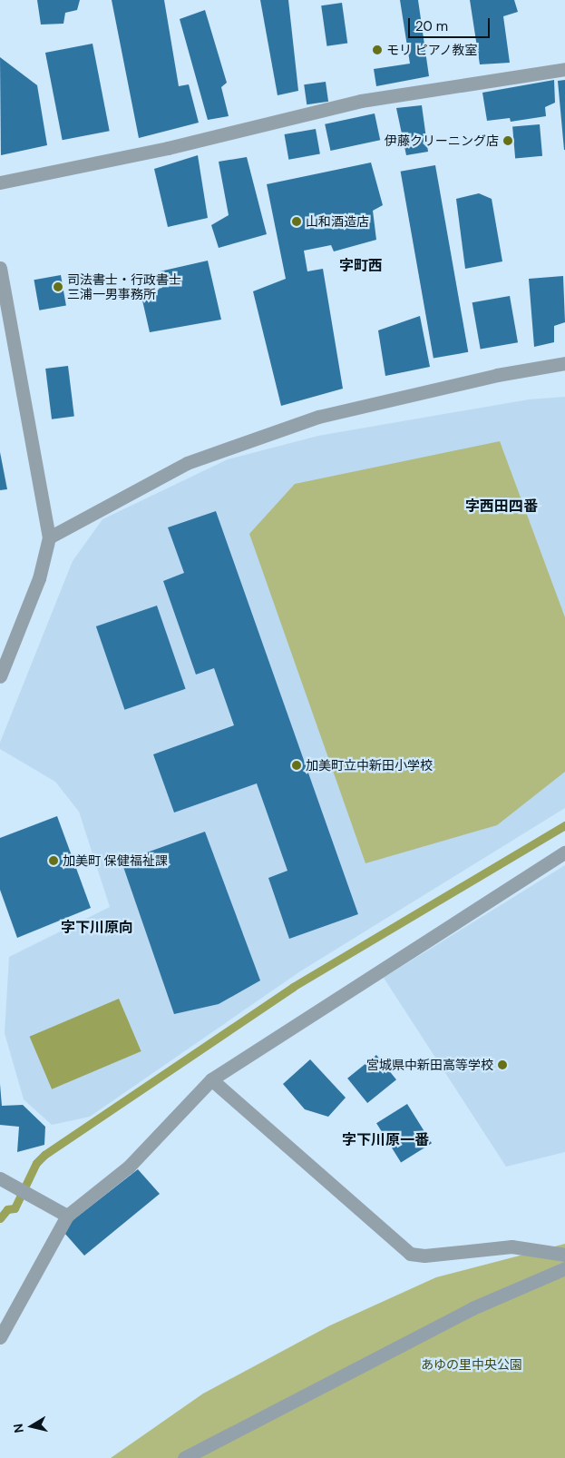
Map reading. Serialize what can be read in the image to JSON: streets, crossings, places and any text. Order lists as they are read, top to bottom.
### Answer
{
  "districts": [
    "字町西",
    "字西田四番",
    "字下川原向",
    "字下川原一番"
  ],
  "parks": ["あゆの里中央公園"],
  "places": [
    "モリ ピアノ教室",
    "伊藤クリーニング店",
    "山和酒造店",
    "司法書士・行政書士 三浦一男事務所",
    "加美町立中新田小学校",
    "加美町 保健福祉課",
    "宮城県中新田高等学校"
  ],
  "scale_bar": "20 m",
  "north": "left"
}
